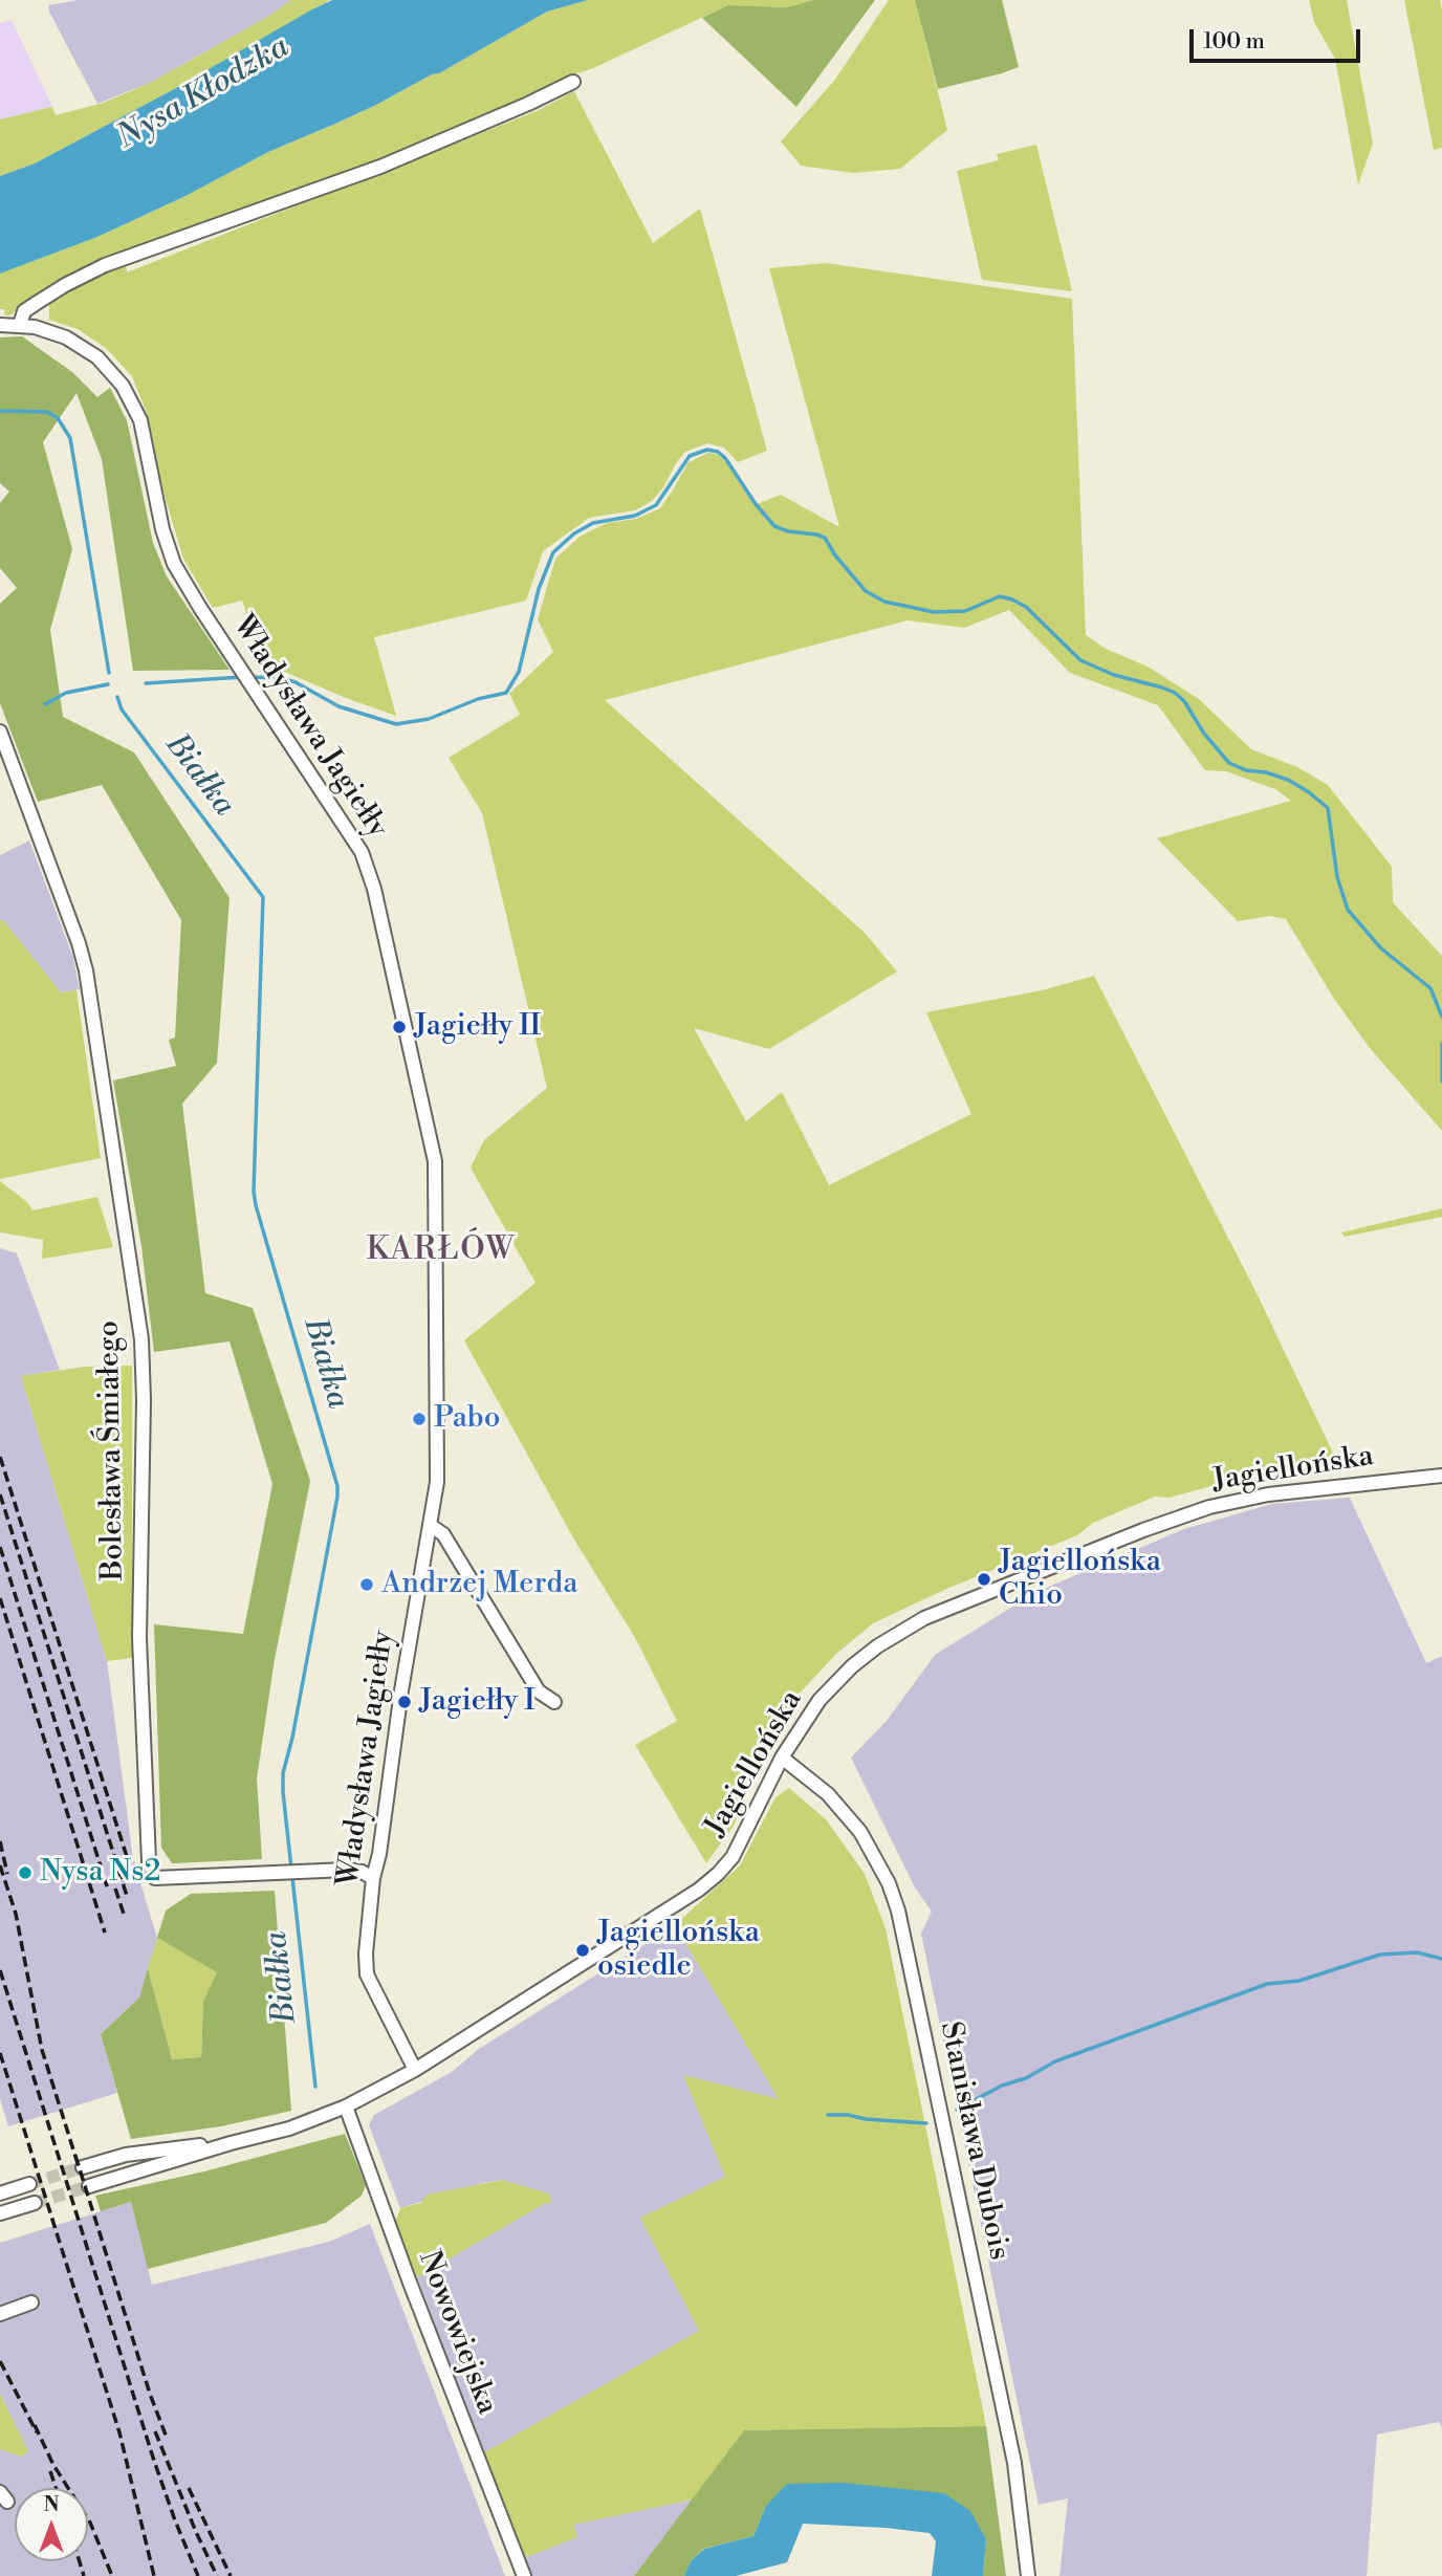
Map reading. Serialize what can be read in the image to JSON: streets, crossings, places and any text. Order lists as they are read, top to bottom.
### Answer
{
  "streets": {
    "street": [
      "Władysława Jagiełły",
      "Bolesława Śmiałego",
      "Jagiellońska",
      "Stanisława Dubois",
      "Nowowiejska"
    ]
  },
  "crossings": [
    ["Władysława Jagiełły", "Bolesława Śmiałego"],
    ["Władysława Jagiełły", "Jagiellońska"],
    ["Jagiellońska", "Stanisława Dubois"],
    ["Jagiellońska", "Nowowiejska"]
  ],
  "districts": ["KARŁÓW"],
  "water": ["Nysa Kłodzka", "Białka"],
  "places": [
    "Jagiełły II",
    "Pabo",
    "Jagiellońska Chio",
    "Andrzej Merda",
    "Jagiełły I",
    "Nysa Ns2",
    "Jagiellońska osiedle"
  ],
  "scale_bar": "100 m",
  "north": "top"
}
